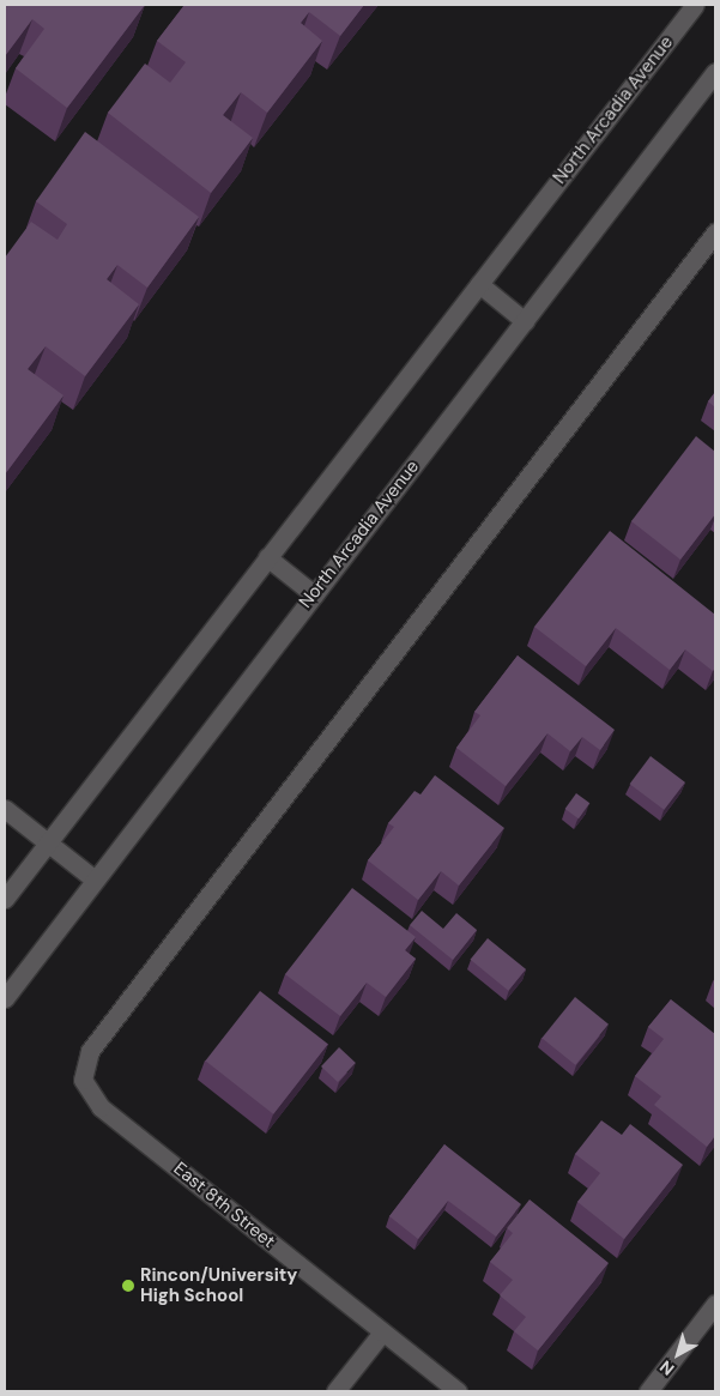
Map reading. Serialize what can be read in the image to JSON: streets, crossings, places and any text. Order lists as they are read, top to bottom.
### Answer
{
  "streets": {
    "street": ["North Arcadia Avenue", "East 8th Street"]
  },
  "places": ["Rincon/University High School"],
  "north": "bottom left"
}
